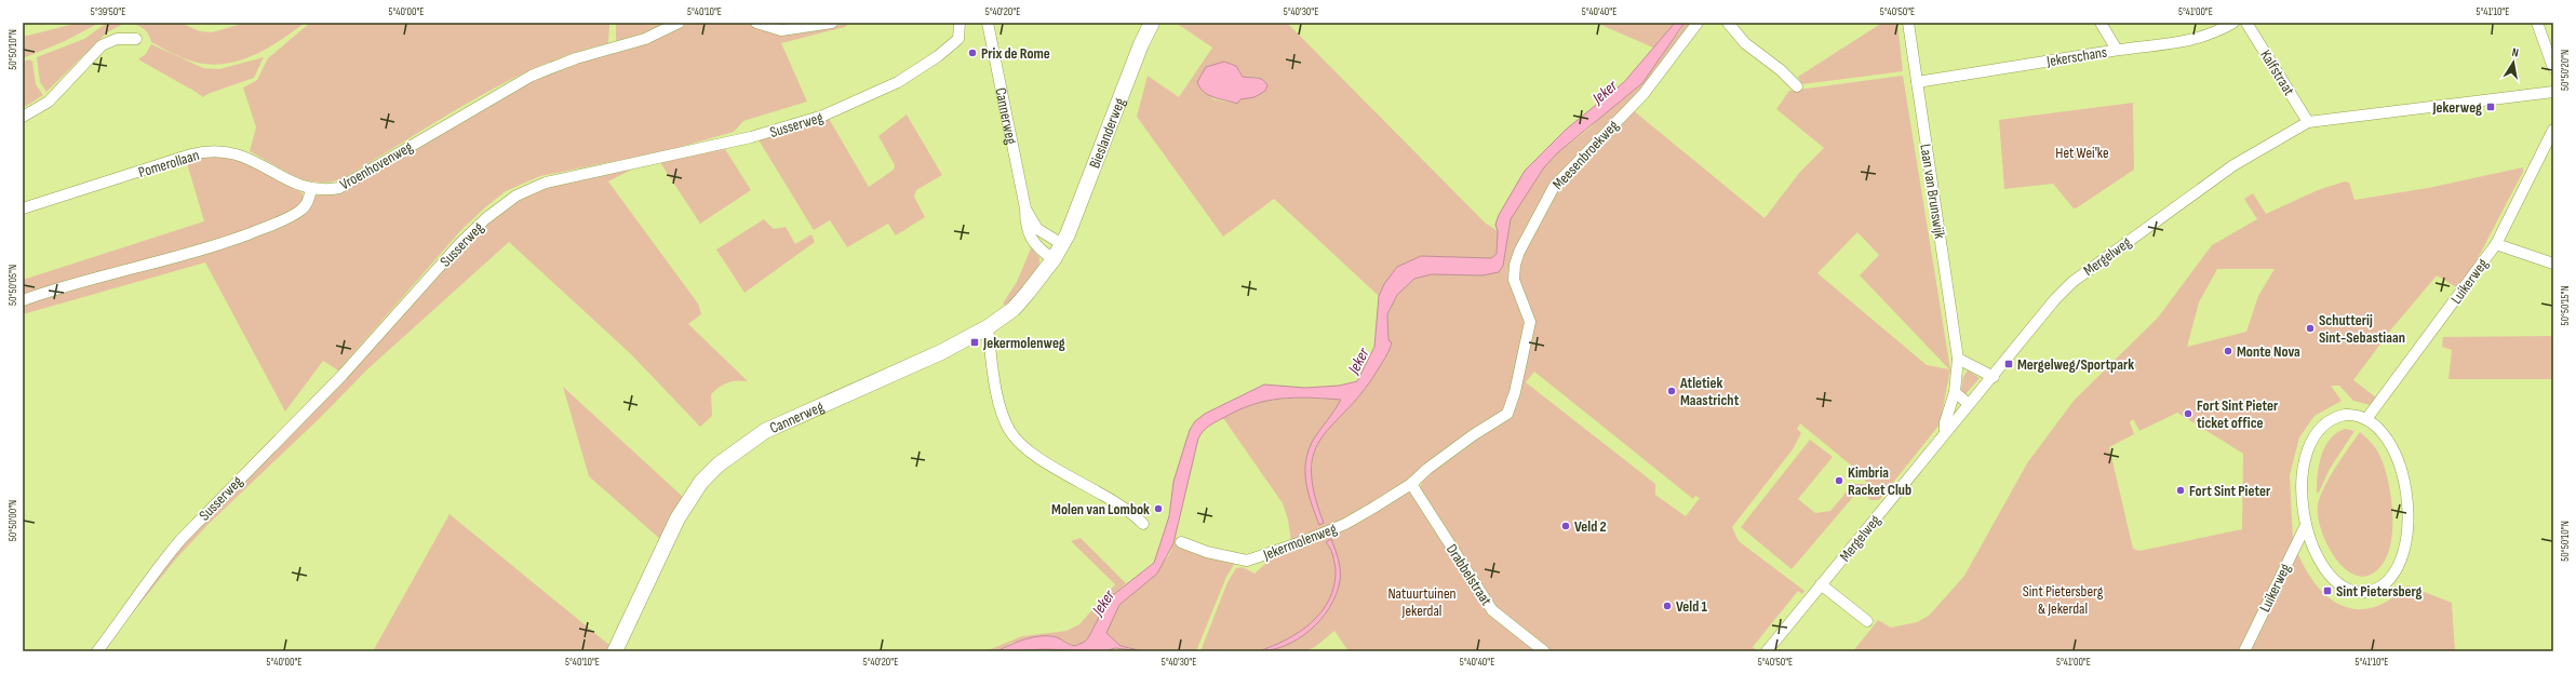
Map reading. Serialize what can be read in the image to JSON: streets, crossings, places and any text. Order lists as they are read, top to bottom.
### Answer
{
  "streets": {
    "main road": ["Cannerweg", "Bieslanderweg"],
    "street": [
      "Jekerschans",
      "Kalfstraat",
      "Susserweg",
      "Meesenbroekweg",
      "Pomerollaan",
      "Vroenhovenweg",
      "Laan van Brunswijk",
      "Mergelweg",
      "Luikerweg",
      "Jekermolenweg",
      "Drabbelstraat"
    ]
  },
  "crossings": [
    ["Jekerschans", "Laan van Brunswijk"],
    ["Kalfstraat", "Mergelweg"],
    ["Cannerweg", "Bieslanderweg"],
    ["Meesenbroekweg", "Jekermolenweg"],
    ["Meesenbroekweg", "Drabbelstraat"],
    ["Pomerollaan", "Vroenhovenweg"],
    ["Laan van Brunswijk", "Mergelweg"],
    ["Jekermolenweg", "Drabbelstraat"]
  ],
  "water": ["Jeker"],
  "parks": ["Het Wei'ke", "Sint Pietersberg & Jekerdal", "Natuurtuinen Jekerdal"],
  "places": {
    "other": [
      "Prix de Rome",
      "Schutterij Sint-Sebastiaan",
      "Monte Nova",
      "Atletiek Maastricht",
      "Fort Sint Pieter ticket office",
      "Kimbria Racket Club",
      "Fort Sint Pieter",
      "Molen van Lombok",
      "Veld 2",
      "Veld 1"
    ],
    "transit": [
      "Jekerweg",
      "Jekermolenweg",
      "Mergelweg/Sportpark",
      "Sint Pietersberg"
    ]
  },
  "north": "top",
  "coordinates": [
    "5°39'50\"E",
    "5°40'00\"E",
    "5°40'10\"E",
    "5°40'20\"E",
    "5°40'30\"E",
    "5°40'40\"E",
    "5°40'50\"E",
    "5°41'00\"E",
    "5°41'10\"E",
    "50°50'10\"N",
    "50°50'20\"N",
    "50°50'05\"N",
    "50°50'15\"N",
    "50°50'00\"N"
  ]
}
